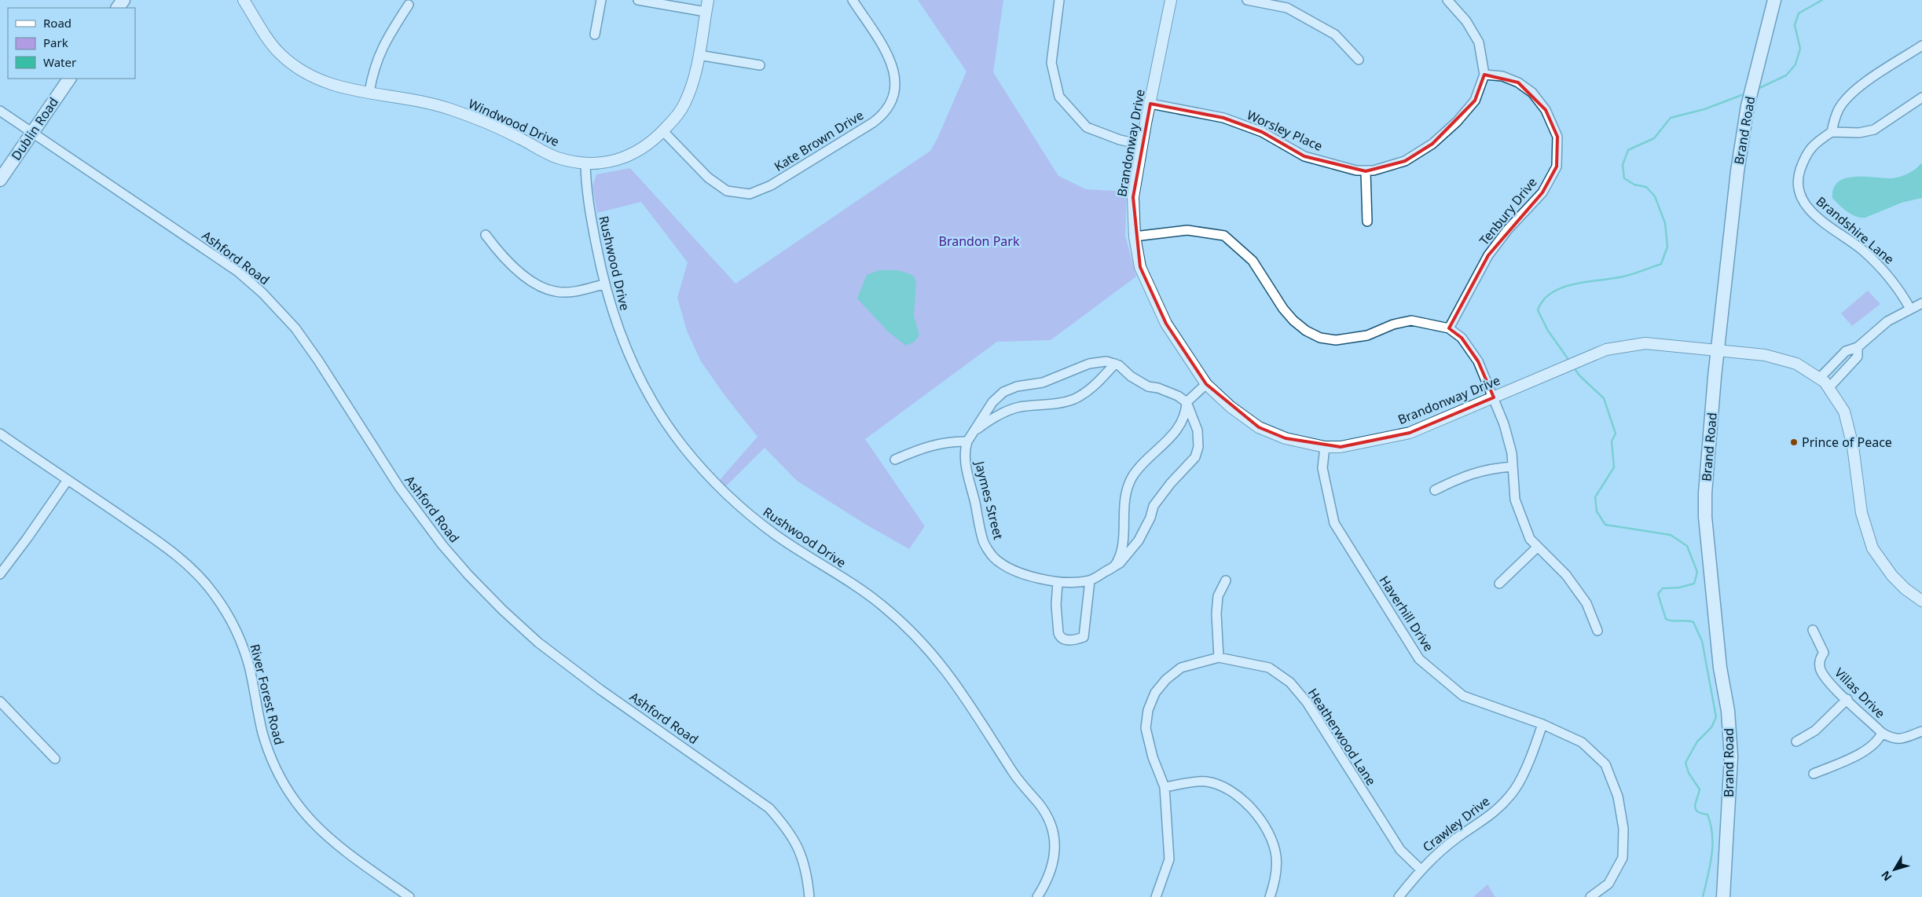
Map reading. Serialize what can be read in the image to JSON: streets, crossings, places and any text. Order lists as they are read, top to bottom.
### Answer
{
  "streets": {
    "main road": ["Dublin Road", "Brand Road"],
    "street": [
      "Windwood Drive",
      "Worsley Place",
      "Kate Brown Drive",
      "Brandonway Drive",
      "Tenbury Drive",
      "Brandshire Lane",
      "Ashford Road",
      "Rushwood Drive",
      "Jaymes Street",
      "Haverhill Drive",
      "Villas Drive",
      "River Forest Road",
      "Heatherwood Lane",
      "Crawley Drive"
    ]
  },
  "crossings": [
    ["Windwood Drive", "Kate Brown Drive"],
    ["Windwood Drive", "Rushwood Drive"],
    ["Dublin Road", "Ashford Road"],
    ["Worsley Place", "Brandonway Drive"],
    ["Worsley Place", "Tenbury Drive"],
    ["Brand Road", "Brandonway Drive"],
    ["Brandonway Drive", "Haverhill Drive"],
    ["Haverhill Drive", "Crawley Drive"],
    ["Heatherwood Lane", "Crawley Drive"]
  ],
  "parks": ["Brandon Park"],
  "places": ["Prince of Peace"],
  "legend": ["Road", "Park", "Water"],
  "north": "bottom left"
}
